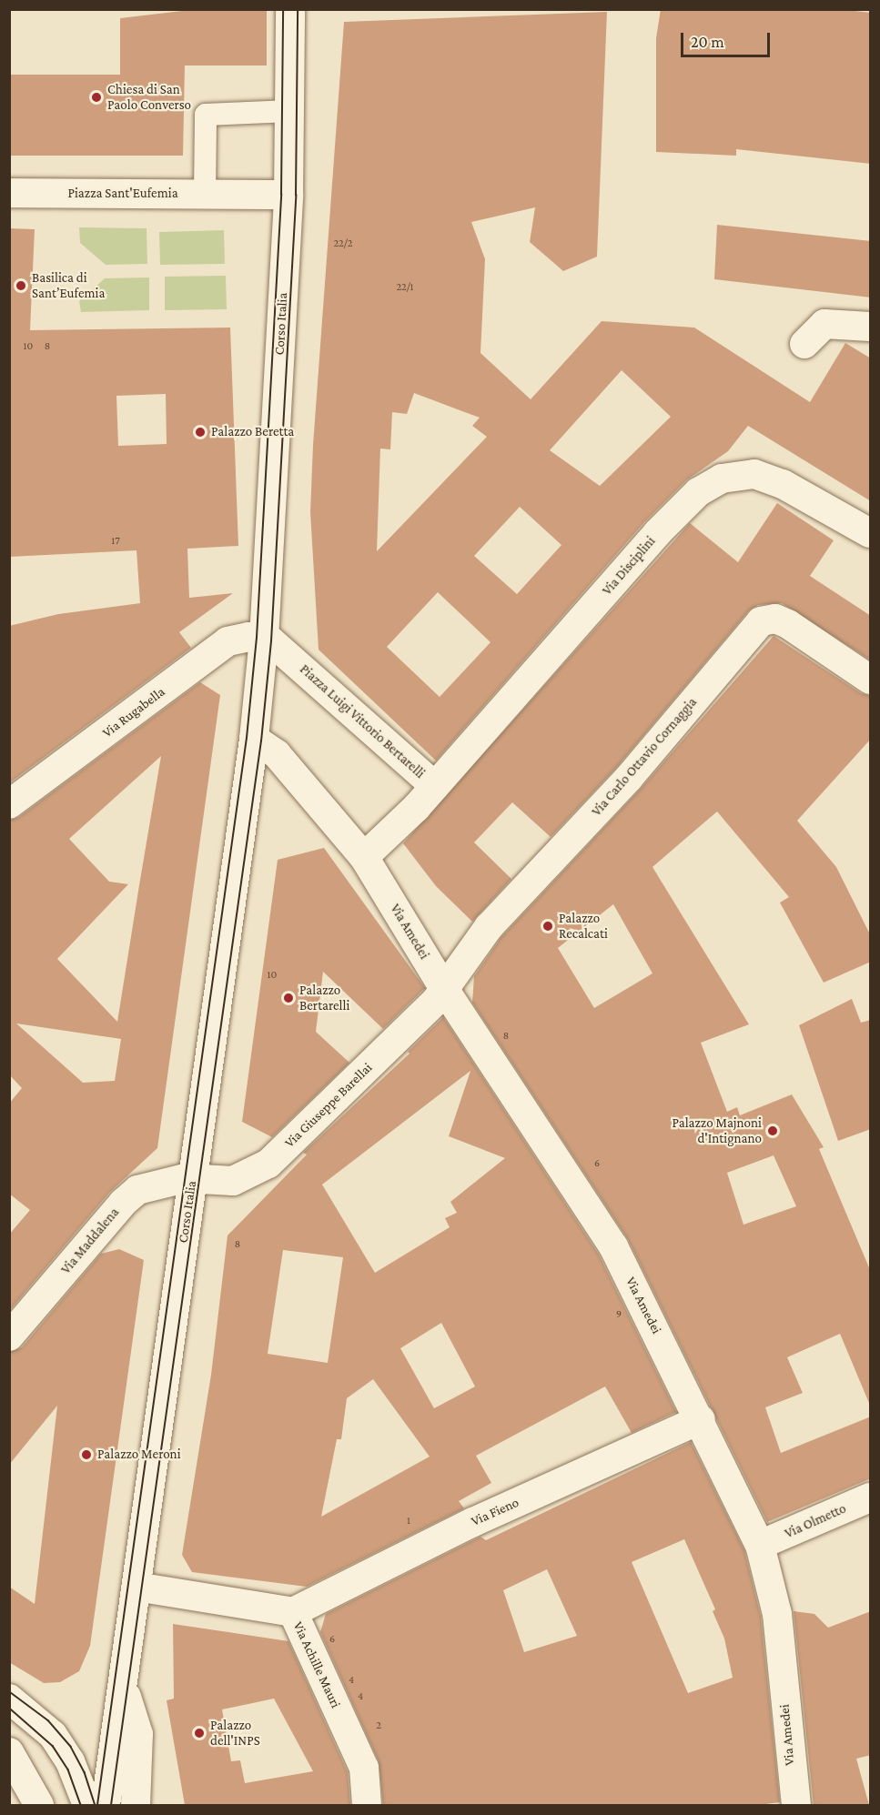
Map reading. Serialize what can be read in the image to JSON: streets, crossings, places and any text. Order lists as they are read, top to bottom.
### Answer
{
  "streets": {
    "street": [
      "Piazza Sant'Eufemia",
      "Corso Italia",
      "Via Disciplini",
      "Via Rugabella",
      "Piazza Luigi Vittorio Bertarelli",
      "Via Carlo Ottavio Cornaggia",
      "Via Amedei",
      "Via Giuseppe Barellai",
      "Via Maddalena",
      "Via Fieno",
      "Via Olmetto",
      "Via Achille Mauri"
    ]
  },
  "crossings": [
    ["Piazza Sant'Eufemia", "Corso Italia"],
    ["Corso Italia", "Via Rugabella"],
    ["Corso Italia", "Piazza Luigi Vittorio Bertarelli"],
    ["Corso Italia", "Via Giuseppe Barellai"],
    ["Corso Italia", "Via Maddalena"],
    ["Corso Italia", "Via Achille Mauri"],
    ["Via Disciplini", "Piazza Luigi Vittorio Bertarelli"],
    ["Via Rugabella", "Piazza Luigi Vittorio Bertarelli"],
    ["Piazza Luigi Vittorio Bertarelli", "Via Amedei"],
    ["Via Carlo Ottavio Cornaggia", "Via Amedei"],
    ["Via Carlo Ottavio Cornaggia", "Via Giuseppe Barellai"],
    ["Via Amedei", "Via Giuseppe Barellai"],
    ["Via Amedei", "Via Fieno"],
    ["Via Amedei", "Via Olmetto"],
    ["Via Giuseppe Barellai", "Via Maddalena"],
    ["Via Fieno", "Via Achille Mauri"]
  ],
  "places": [
    "Chiesa di San Paolo Converso",
    "Basilica di Sant’Eufemia",
    "Palazzo Beretta",
    "Palazzo Recalcati",
    "Palazzo Bertarelli",
    "Palazzo Majnoni d'Intignano",
    "Palazzo Meroni",
    "Palazzo dell'INPS"
  ],
  "house_numbers": [
    "22/2",
    "22/1",
    "10",
    "8",
    "17",
    "10",
    "8",
    "6",
    "8",
    "9",
    "1",
    "6",
    "4",
    "4",
    "2"
  ],
  "scale_bar": "20 m"
}
